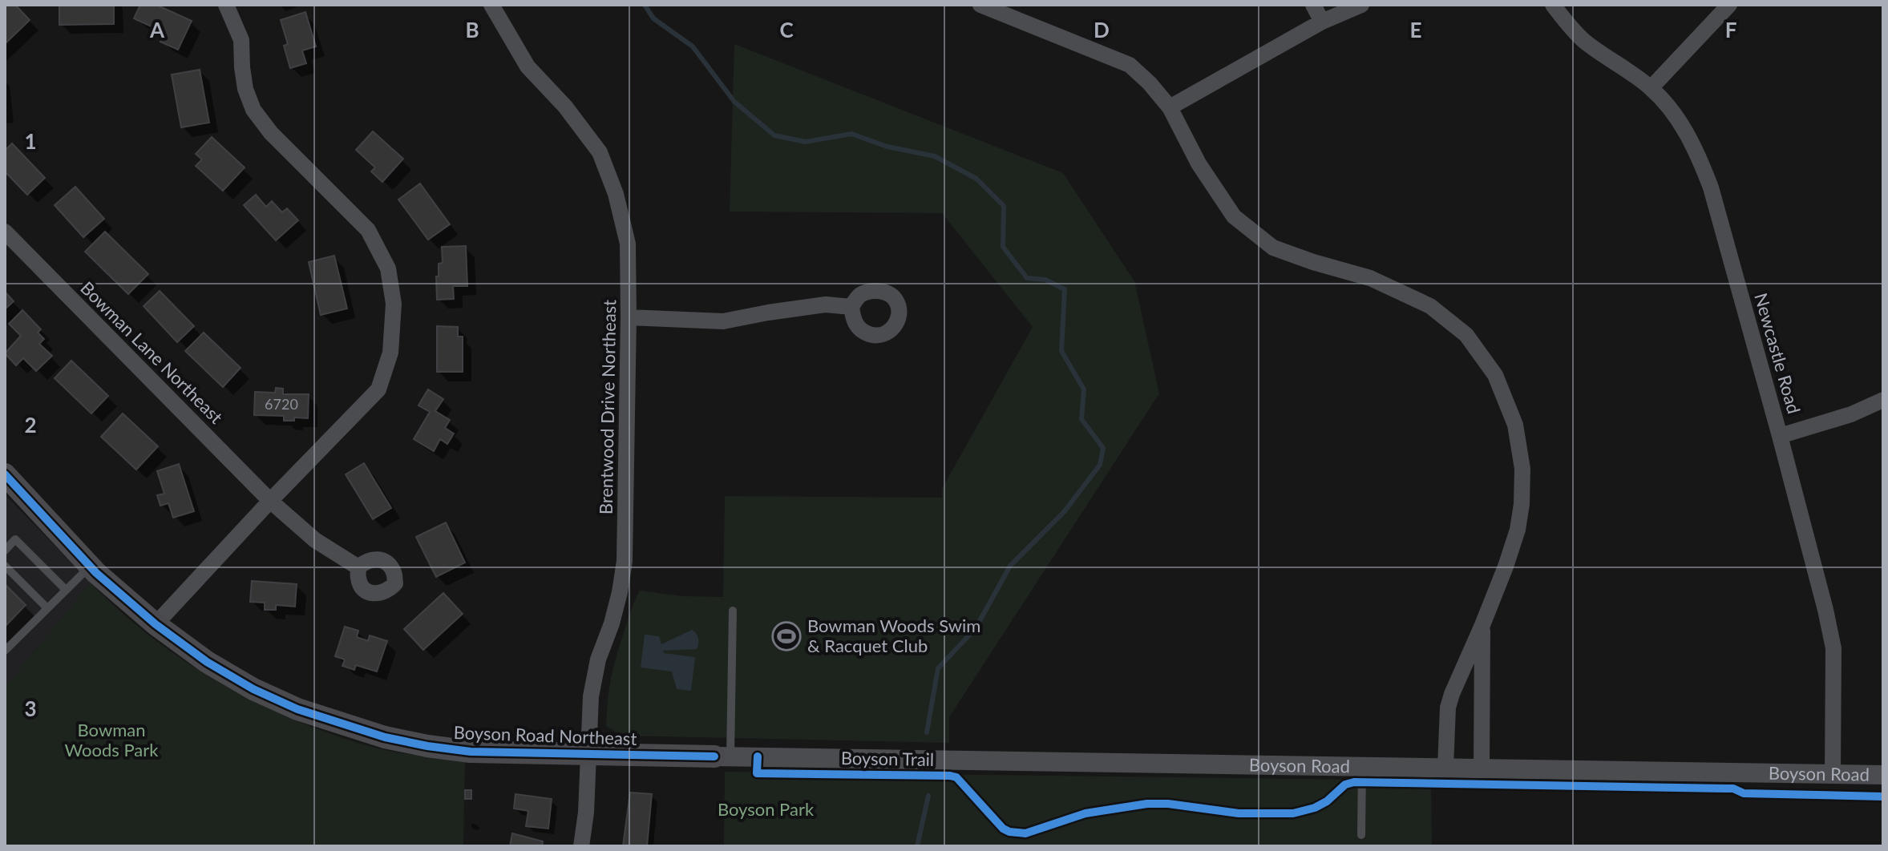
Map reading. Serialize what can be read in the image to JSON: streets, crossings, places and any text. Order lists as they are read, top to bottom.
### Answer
{
  "streets": {
    "main road": ["Boyson Road Northeast"],
    "street": [
      "Bowman Lane Northeast",
      "Newcastle Road",
      "Brentwood Drive Northeast",
      "Boyson Road"
    ],
    "cycle path": ["Boyson Trail"]
  },
  "crossings": [
    ["Newcastle Road", "Boyson Road"],
    ["Brentwood Drive Northeast", "Boyson Road Northeast"],
    ["Boyson Road Northeast", "Boyson Road"]
  ],
  "parks": ["Bowman Woods Park", "Boyson Park"],
  "places": {
    "sports": ["Bowman Woods Swim & Racquet Club"]
  },
  "house_numbers": ["6720"],
  "grid": {
    "columns": [
      "A",
      "B",
      "C",
      "D",
      "E",
      "F"
    ],
    "rows": ["1", "2", "3"]
  }
}
